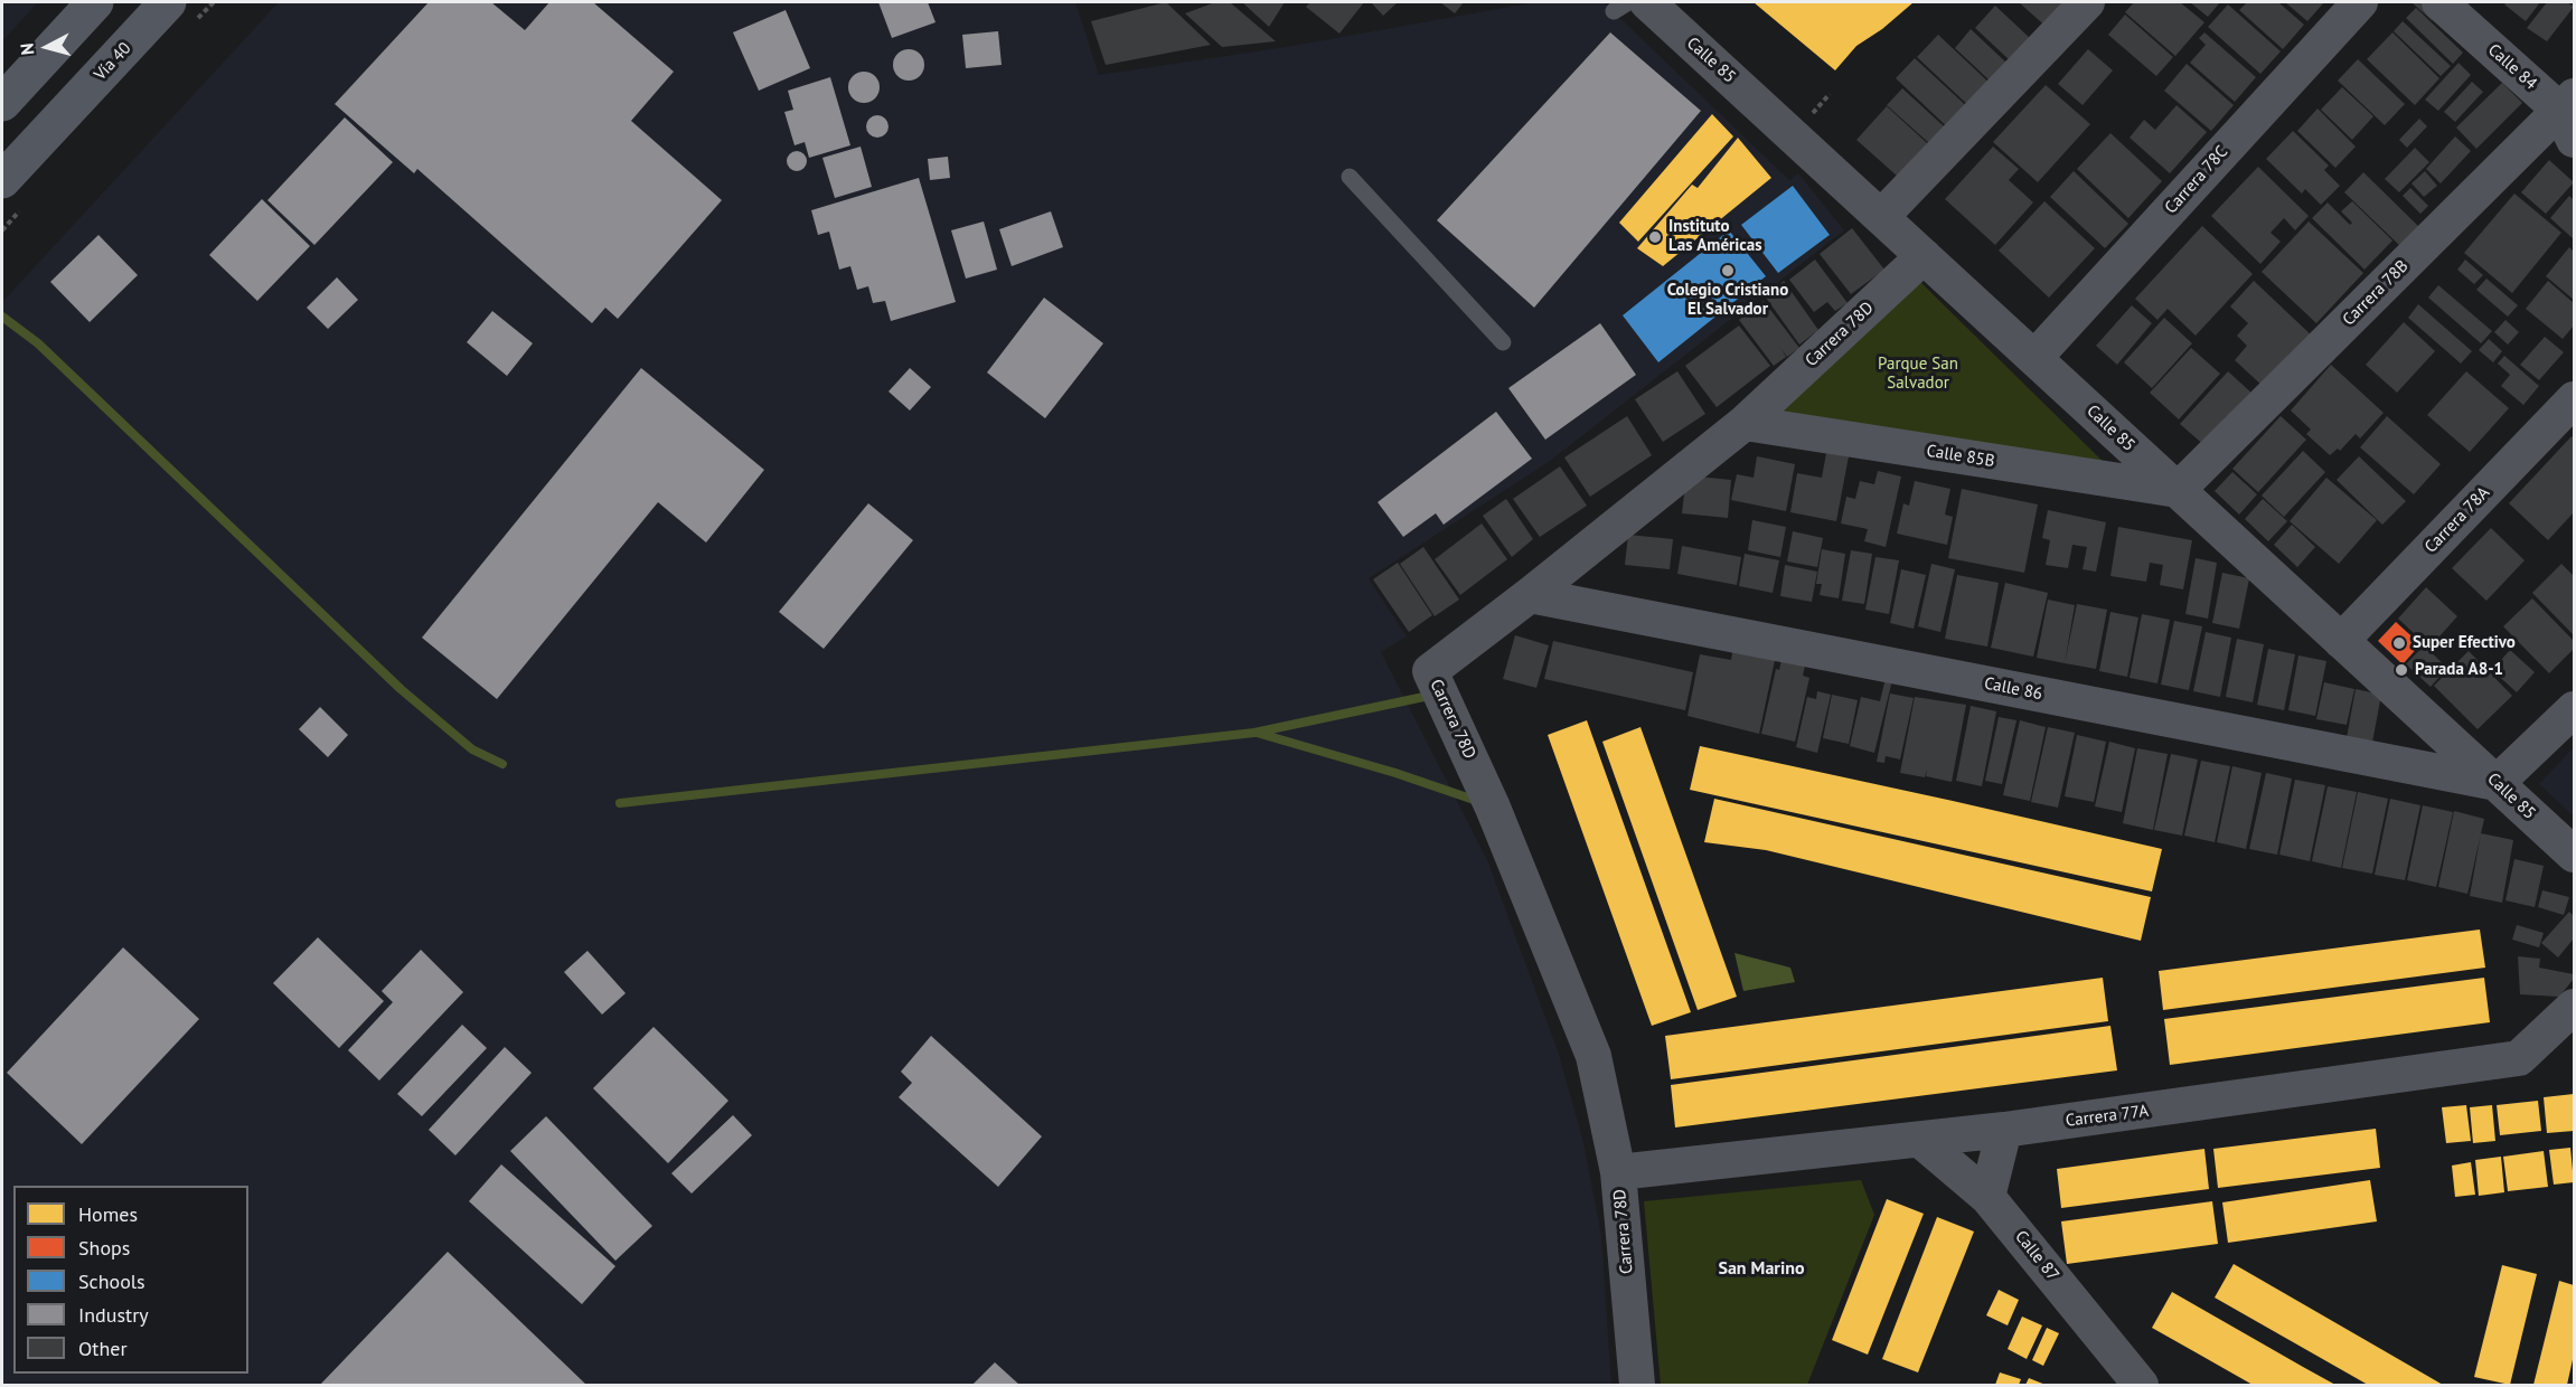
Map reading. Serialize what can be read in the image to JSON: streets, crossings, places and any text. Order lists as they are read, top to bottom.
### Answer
{
  "streets": {
    "highway": ["Vía 40"],
    "street": [
      "Calle 85",
      "Calle 84",
      "Carrera 78C",
      "Carrera 78B",
      "Carrera 78D",
      "Calle 85B",
      "Carrera 78A",
      "Calle 86",
      "Carrera 77A",
      "Calle 87"
    ]
  },
  "crossings": [
    ["Calle 85", "Carrera 78C"],
    ["Calle 85", "Carrera 78B"],
    ["Calle 85", "Carrera 78D"],
    ["Calle 85", "Calle 85B"],
    ["Calle 85", "Carrera 78A"],
    ["Calle 85", "Calle 86"],
    ["Calle 84", "Carrera 78B"],
    ["Carrera 78B", "Calle 85B"],
    ["Carrera 78D", "Calle 85B"],
    ["Carrera 78D", "Calle 86"],
    ["Carrera 78D", "Carrera 77A"],
    ["Carrera 77A", "Calle 87"]
  ],
  "districts": ["San Marino"],
  "parks": ["Parque San Salvador"],
  "places": [
    "Instituto Las Américas",
    "Colegio Cristiano El Salvador",
    "Super Efectivo",
    "Parada A8-1"
  ],
  "legend": [
    "Homes",
    "Shops",
    "Schools",
    "Industry",
    "Other"
  ],
  "north": "left"
}
